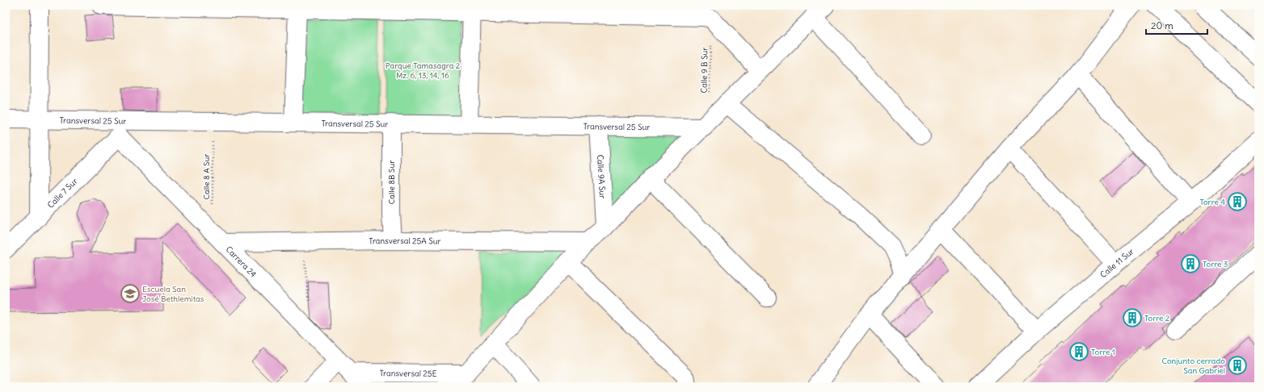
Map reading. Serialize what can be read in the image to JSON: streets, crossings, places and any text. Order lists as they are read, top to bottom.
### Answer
{
  "streets": {
    "street": [
      "Transversal 25 Sur",
      "Calle 9A Sur",
      "Calle 8B Sur",
      "Calle 7 Sur",
      "Transversal 25A Sur",
      "Carrera 24",
      "Calle 11 Sur",
      "Transversal 25E"
    ],
    "path": ["Calle 9 B Sur", "Calle 8 A Sur"]
  },
  "crossings": [
    ["Calle 9 B Sur", "Transversal 25 Sur"],
    ["Transversal 25 Sur", "Calle 8 A Sur"],
    ["Transversal 25 Sur", "Calle 9A Sur"],
    ["Transversal 25 Sur", "Calle 8B Sur"],
    ["Calle 8 A Sur", "Transversal 25A Sur"],
    ["Calle 8 A Sur", "Carrera 24"],
    ["Calle 8B Sur", "Transversal 25A Sur"],
    ["Calle 7 Sur", "Carrera 24"],
    ["Transversal 25A Sur", "Carrera 24"],
    ["Carrera 24", "Transversal 25E"]
  ],
  "parks": ["Parque Tamasagra 2 Mz. 6, 13, 14, 16"],
  "places": {
    "building": [
      "Torre 4",
      "Torre 3",
      "Torre 2",
      "Torre 1",
      "Conjunto cerrado San Gabriel"
    ],
    "school or university": ["Escuela San José Bethlemitas"]
  },
  "scale_bar": "20 m"
}
